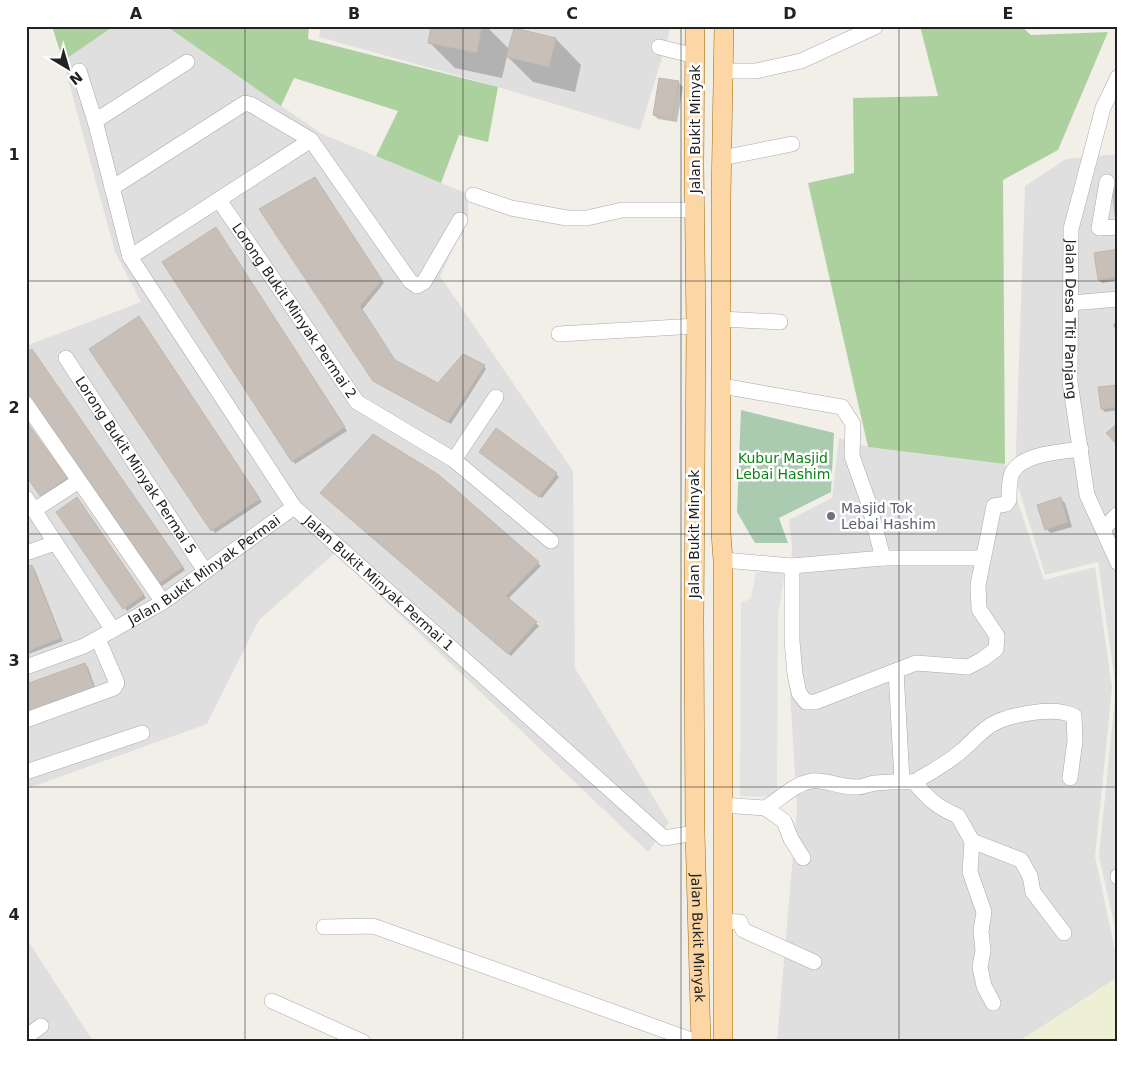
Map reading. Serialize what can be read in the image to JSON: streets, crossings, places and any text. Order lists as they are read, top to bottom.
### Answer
{
  "streets": {
    "main road": ["Jalan Bukit Minyak"],
    "street": [
      "Lorong Bukit Minyak Permai 2",
      "Jalan Desa Titi Panjang",
      "Lorong Bukit Minyak Permai 5",
      "Jalan Bukit Minyak Permai",
      "Jalan Bukit Minyak Permai 1"
    ]
  },
  "crossings": [
    ["Jalan Bukit Minyak", "Jalan Bukit Minyak Permai 1"],
    ["Lorong Bukit Minyak Permai 5", "Jalan Bukit Minyak Permai"],
    ["Jalan Bukit Minyak Permai", "Jalan Bukit Minyak Permai 1"]
  ],
  "parks": ["Kubur Masjid Lebai Hashim"],
  "places": ["Masjid Tok Lebai Hashim"],
  "north": "bottom right",
  "grid": {
    "columns": [
      "A",
      "B",
      "C",
      "D",
      "E"
    ],
    "rows": [
      "1",
      "2",
      "3",
      "4"
    ]
  }
}
